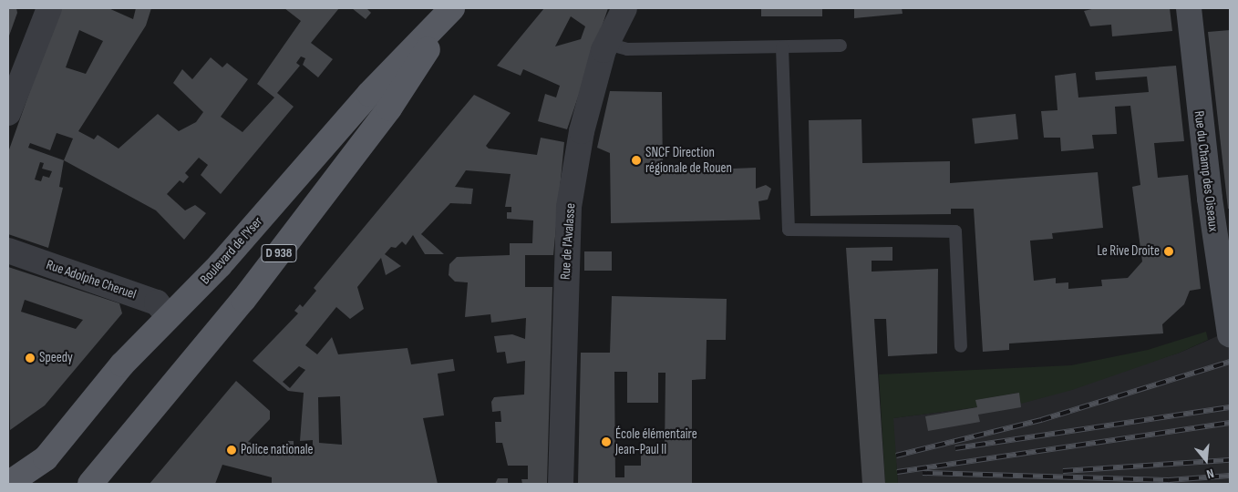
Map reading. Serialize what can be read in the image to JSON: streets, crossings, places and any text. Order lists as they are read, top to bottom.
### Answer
{
  "streets": {
    "main road": ["Boulevard de l'Yser", "D 938"],
    "street": ["Rue du Champ des Oiseaux", "Rue de l'Avalasse", "Rue Adolphe Cheruel"]
  },
  "crossings": [
    ["Boulevard de l'Yser", "Rue Adolphe Cheruel"]
  ],
  "places": [
    "SNCF Direction régionale de Rouen",
    "Le Rive Droite",
    "Speedy",
    "École élémentaire Jean-Paul II",
    "Police nationale"
  ],
  "north": "bottom"
}
